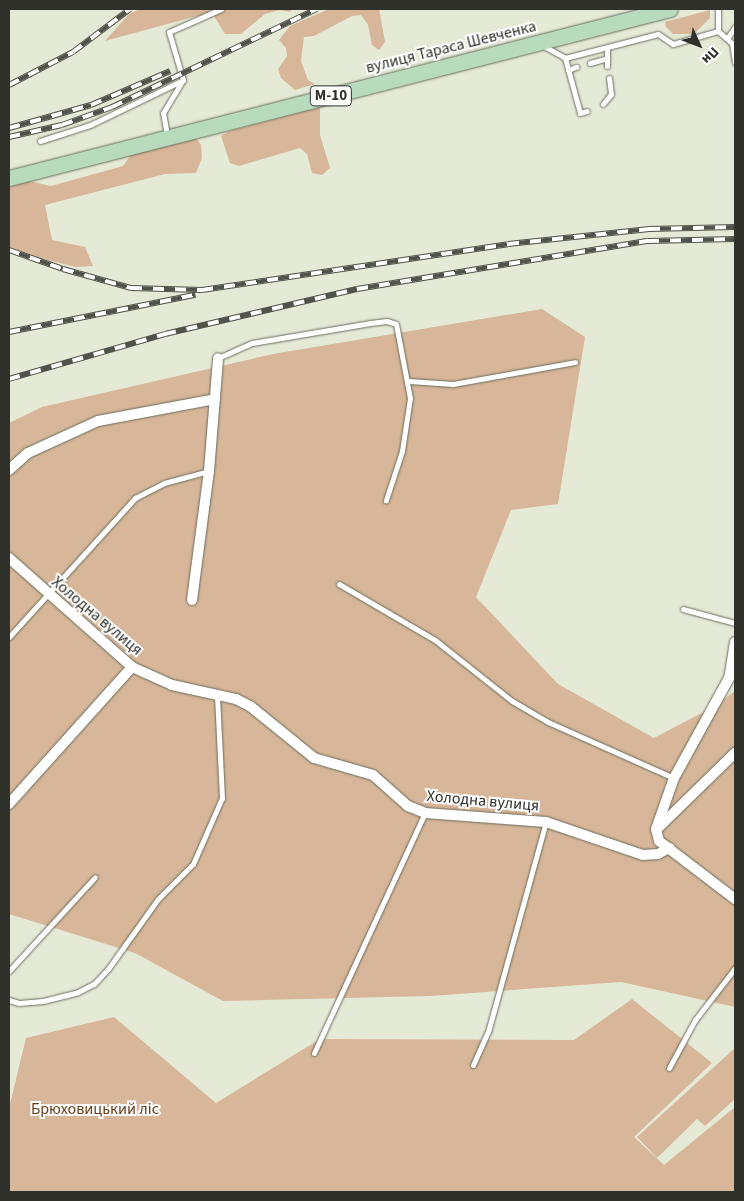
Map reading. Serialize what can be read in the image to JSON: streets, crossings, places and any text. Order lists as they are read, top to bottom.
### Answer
{
  "streets": {
    "main road": ["вулиця Тараса Шевченка", "М-10"],
    "street": ["Холодна вулиця"]
  },
  "parks": ["Брюховицький ліс"],
  "north": "bottom right"
}
